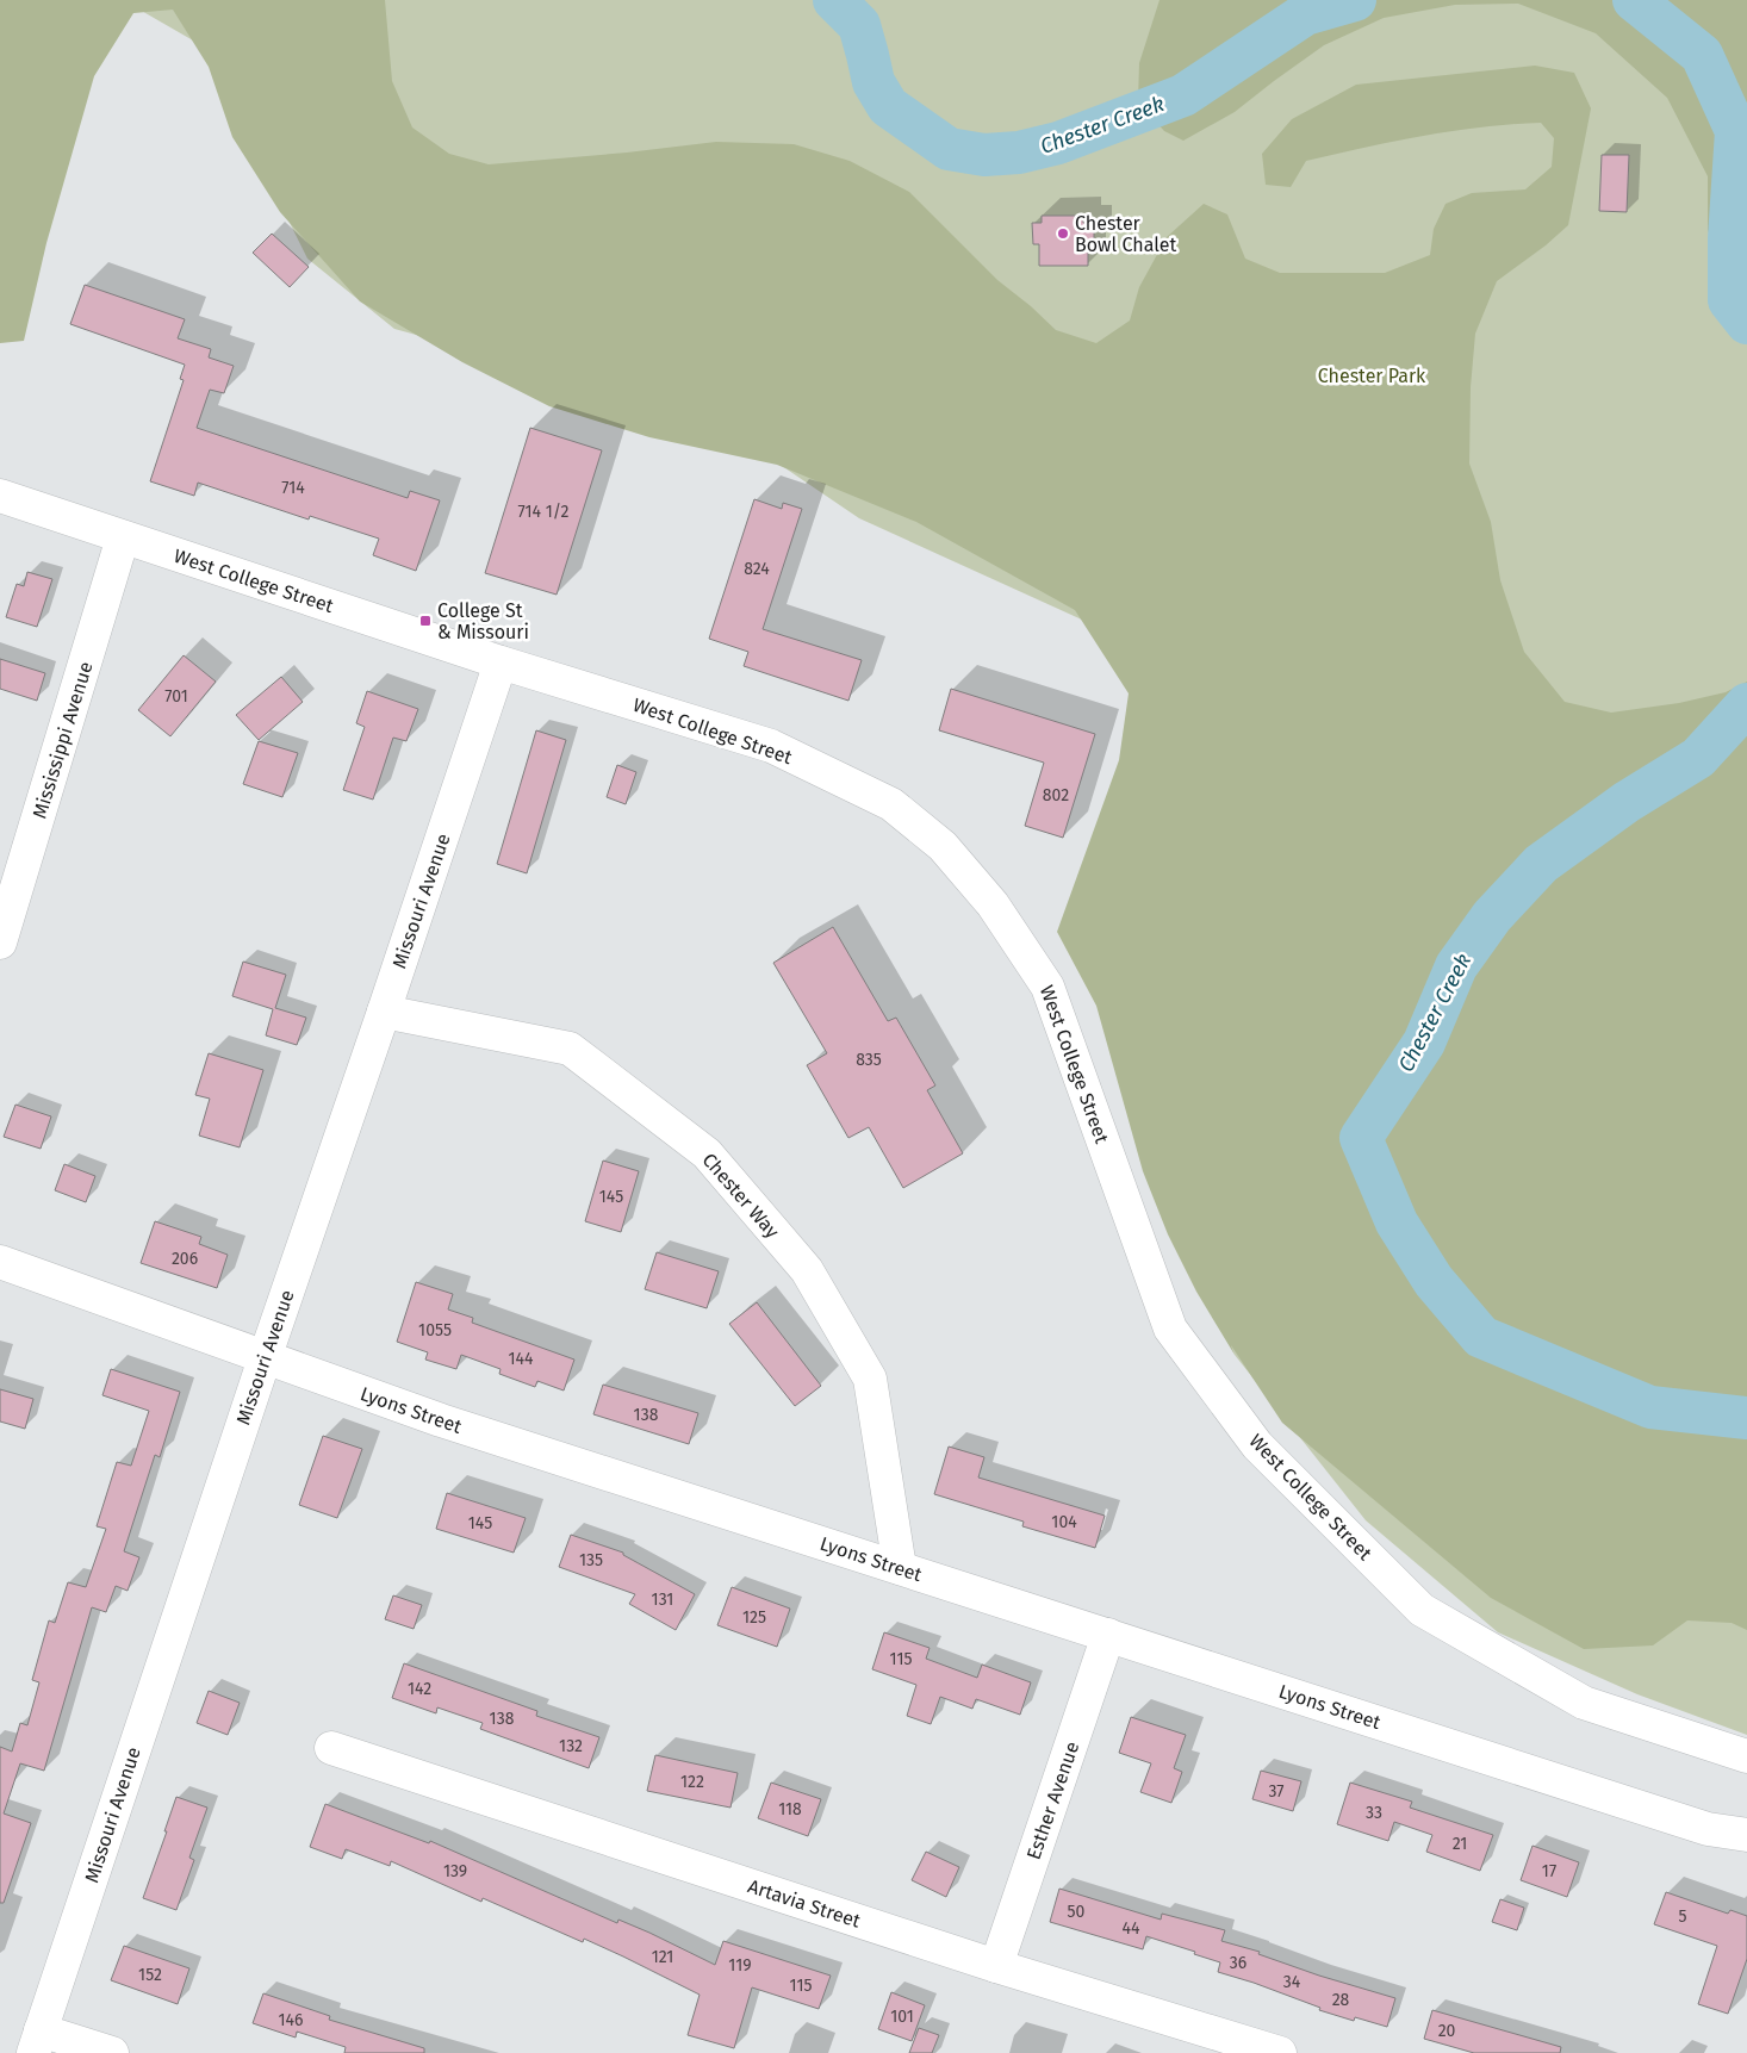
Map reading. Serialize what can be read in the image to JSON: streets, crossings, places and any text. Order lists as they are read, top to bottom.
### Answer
{
  "streets": {
    "street": [
      "West College Street",
      "Mississippi Avenue",
      "Missouri Avenue",
      "Chester Way",
      "Lyons Street",
      "Esther Avenue",
      "Artavia Street"
    ]
  },
  "crossings": [
    ["West College Street", "Mississippi Avenue"],
    ["West College Street", "Missouri Avenue"],
    ["Missouri Avenue", "Chester Way"],
    ["Missouri Avenue", "Lyons Street"],
    ["Chester Way", "Lyons Street"],
    ["Lyons Street", "Esther Avenue"],
    ["Esther Avenue", "Artavia Street"]
  ],
  "water": ["Chester Creek"],
  "parks": ["Chester Park"],
  "places": {
    "other": ["Chester Bowl Chalet"],
    "transit": ["College St & Missouri"]
  },
  "house_numbers": [
    "714",
    "714 1/2",
    "824",
    "701",
    "802",
    "835",
    "145",
    "206",
    "1055",
    "144",
    "138",
    "104",
    "145",
    "135",
    "131",
    "125",
    "115",
    "142",
    "138",
    "132",
    "122",
    "37",
    "118",
    "33",
    "21",
    "139",
    "17",
    "50",
    "5",
    "44",
    "121",
    "36",
    "119",
    "152",
    "34",
    "115",
    "28",
    "101",
    "146",
    "20"
  ]
}
